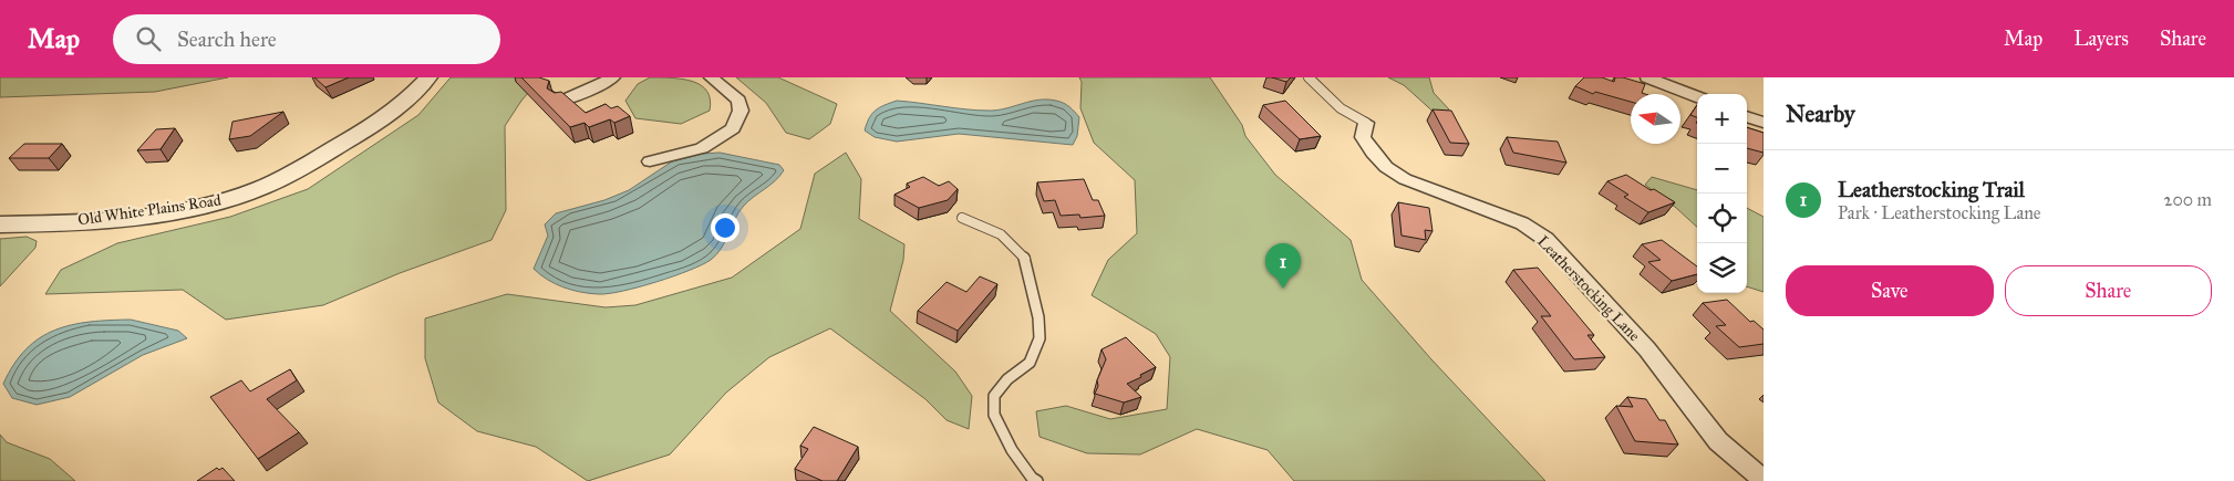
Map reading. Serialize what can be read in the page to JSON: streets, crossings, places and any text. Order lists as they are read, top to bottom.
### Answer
{
  "streets": {
    "street": ["Old White Plains Road", "Leatherstocking Lane"]
  },
  "north": "left",
  "page": {
    "header": "Map",
    "search": "Search here",
    "nav": ["Map", "Layers", "Share"],
    "heading": "Nearby",
    "map_buttons": ["+", "−"],
    "list": [
      {
        "mark": "1",
        "name": "Leatherstocking Trail",
        "note": "Park · Leatherstocking Lane",
        "value": "200 m"
      }
    ],
    "pins": "1",
    "buttons": ["Save", "Share"]
  }
}
